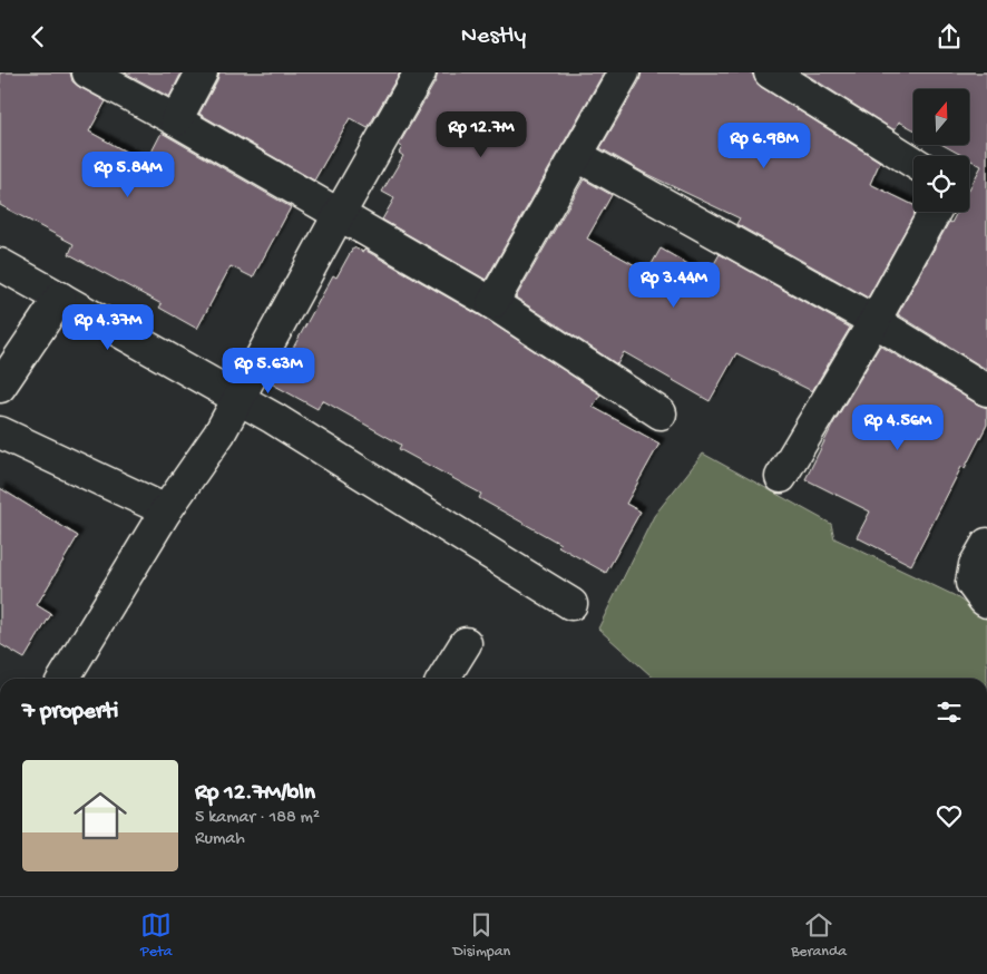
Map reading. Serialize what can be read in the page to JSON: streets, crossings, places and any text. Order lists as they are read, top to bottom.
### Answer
{
  "north": "top",
  "page": {
    "header": "Nestly",
    "price": [
      "Rp 12.7M",
      "Rp 6.98M",
      "Rp 5.84M",
      "Rp 3.44M",
      "Rp 4.37M",
      "Rp 5.63M",
      "Rp 4.56M"
    ],
    "heading": "7 properti",
    "list": [
      {
        "name": "Rp 12.7M/bln",
        "note": "5 kamar · 188 m² · Rumah"
      }
    ],
    "tabs": ["Peta", "Disimpan", "Beranda"]
  }
}
